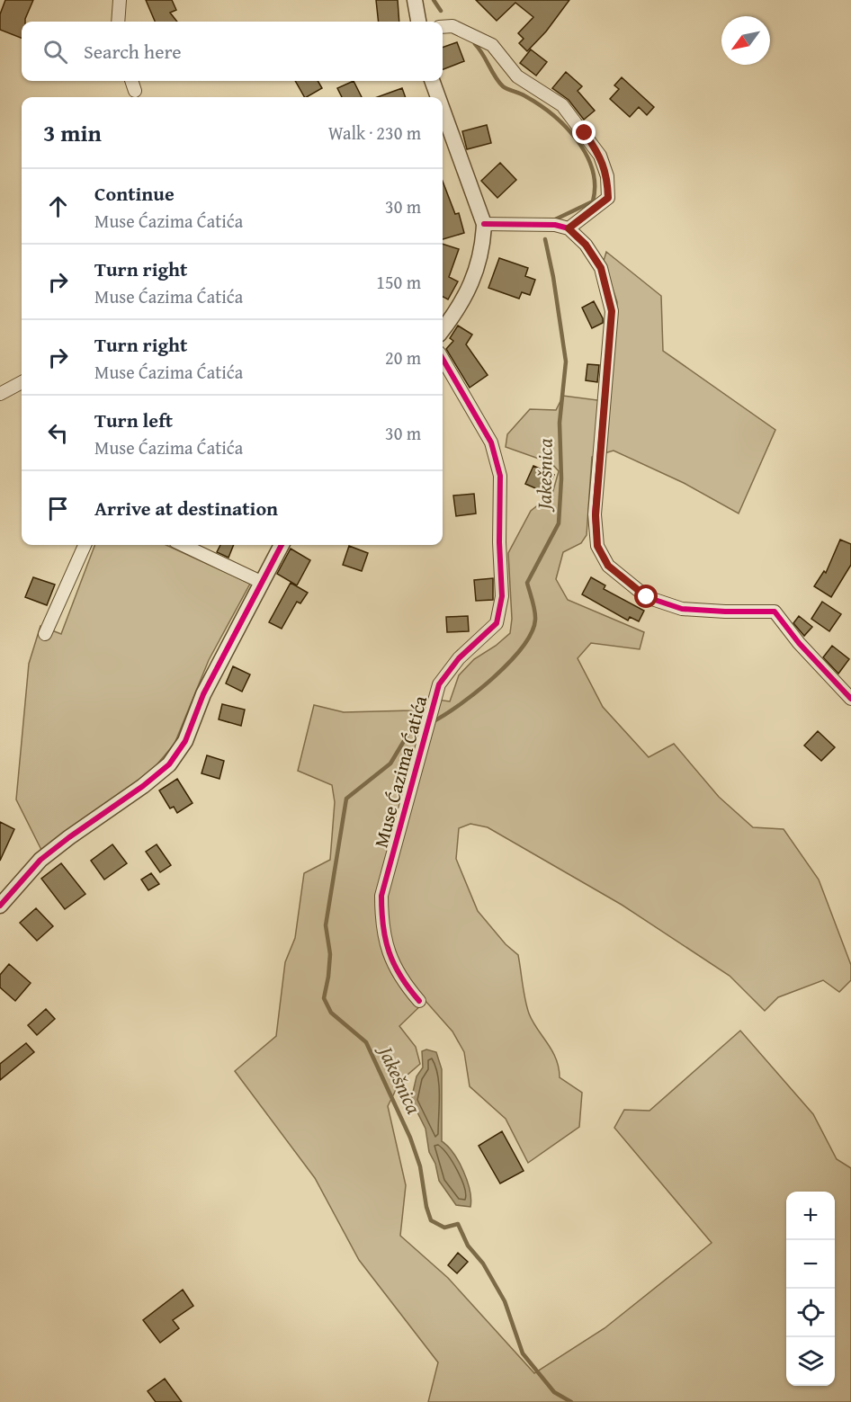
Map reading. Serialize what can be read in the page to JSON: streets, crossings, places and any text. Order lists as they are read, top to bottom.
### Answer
{
  "streets": {
    "street": ["Muse Ćazima Ćatića"]
  },
  "water": ["Jakešnica"],
  "north": "bottom left",
  "page": {
    "search": "Search here",
    "heading": ["3 min", "Walk · 230 m"],
    "list": [
      ["Continue", "Muse Ćazima Ćatića", "30 m"],
      ["Turn right", "Muse Ćazima Ćatića", "150 m"],
      ["Turn right", "Muse Ćazima Ćatića", "20 m"],
      ["Turn left", "Muse Ćazima Ćatića", "30 m"],
      "Arrive at destination"
    ],
    "map_buttons": ["+", "−"]
  }
}
